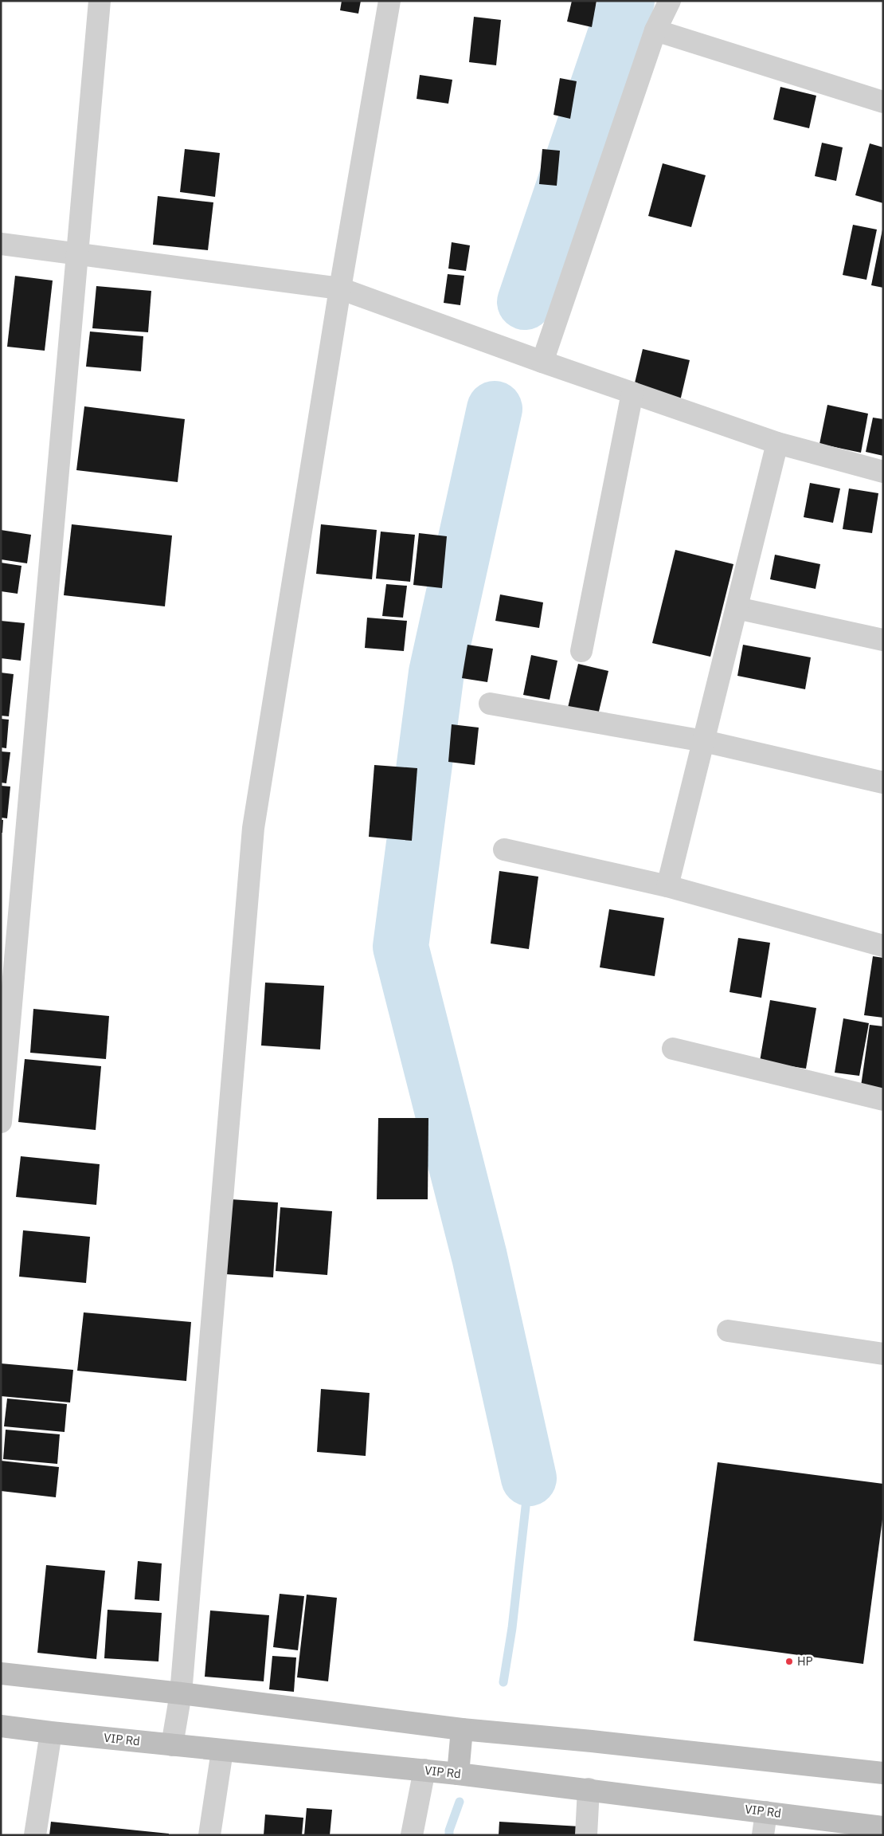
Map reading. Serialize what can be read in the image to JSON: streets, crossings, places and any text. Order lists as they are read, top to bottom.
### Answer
{
  "streets": {
    "street": ["VIP Rd"]
  },
  "places": ["HP"]
}
